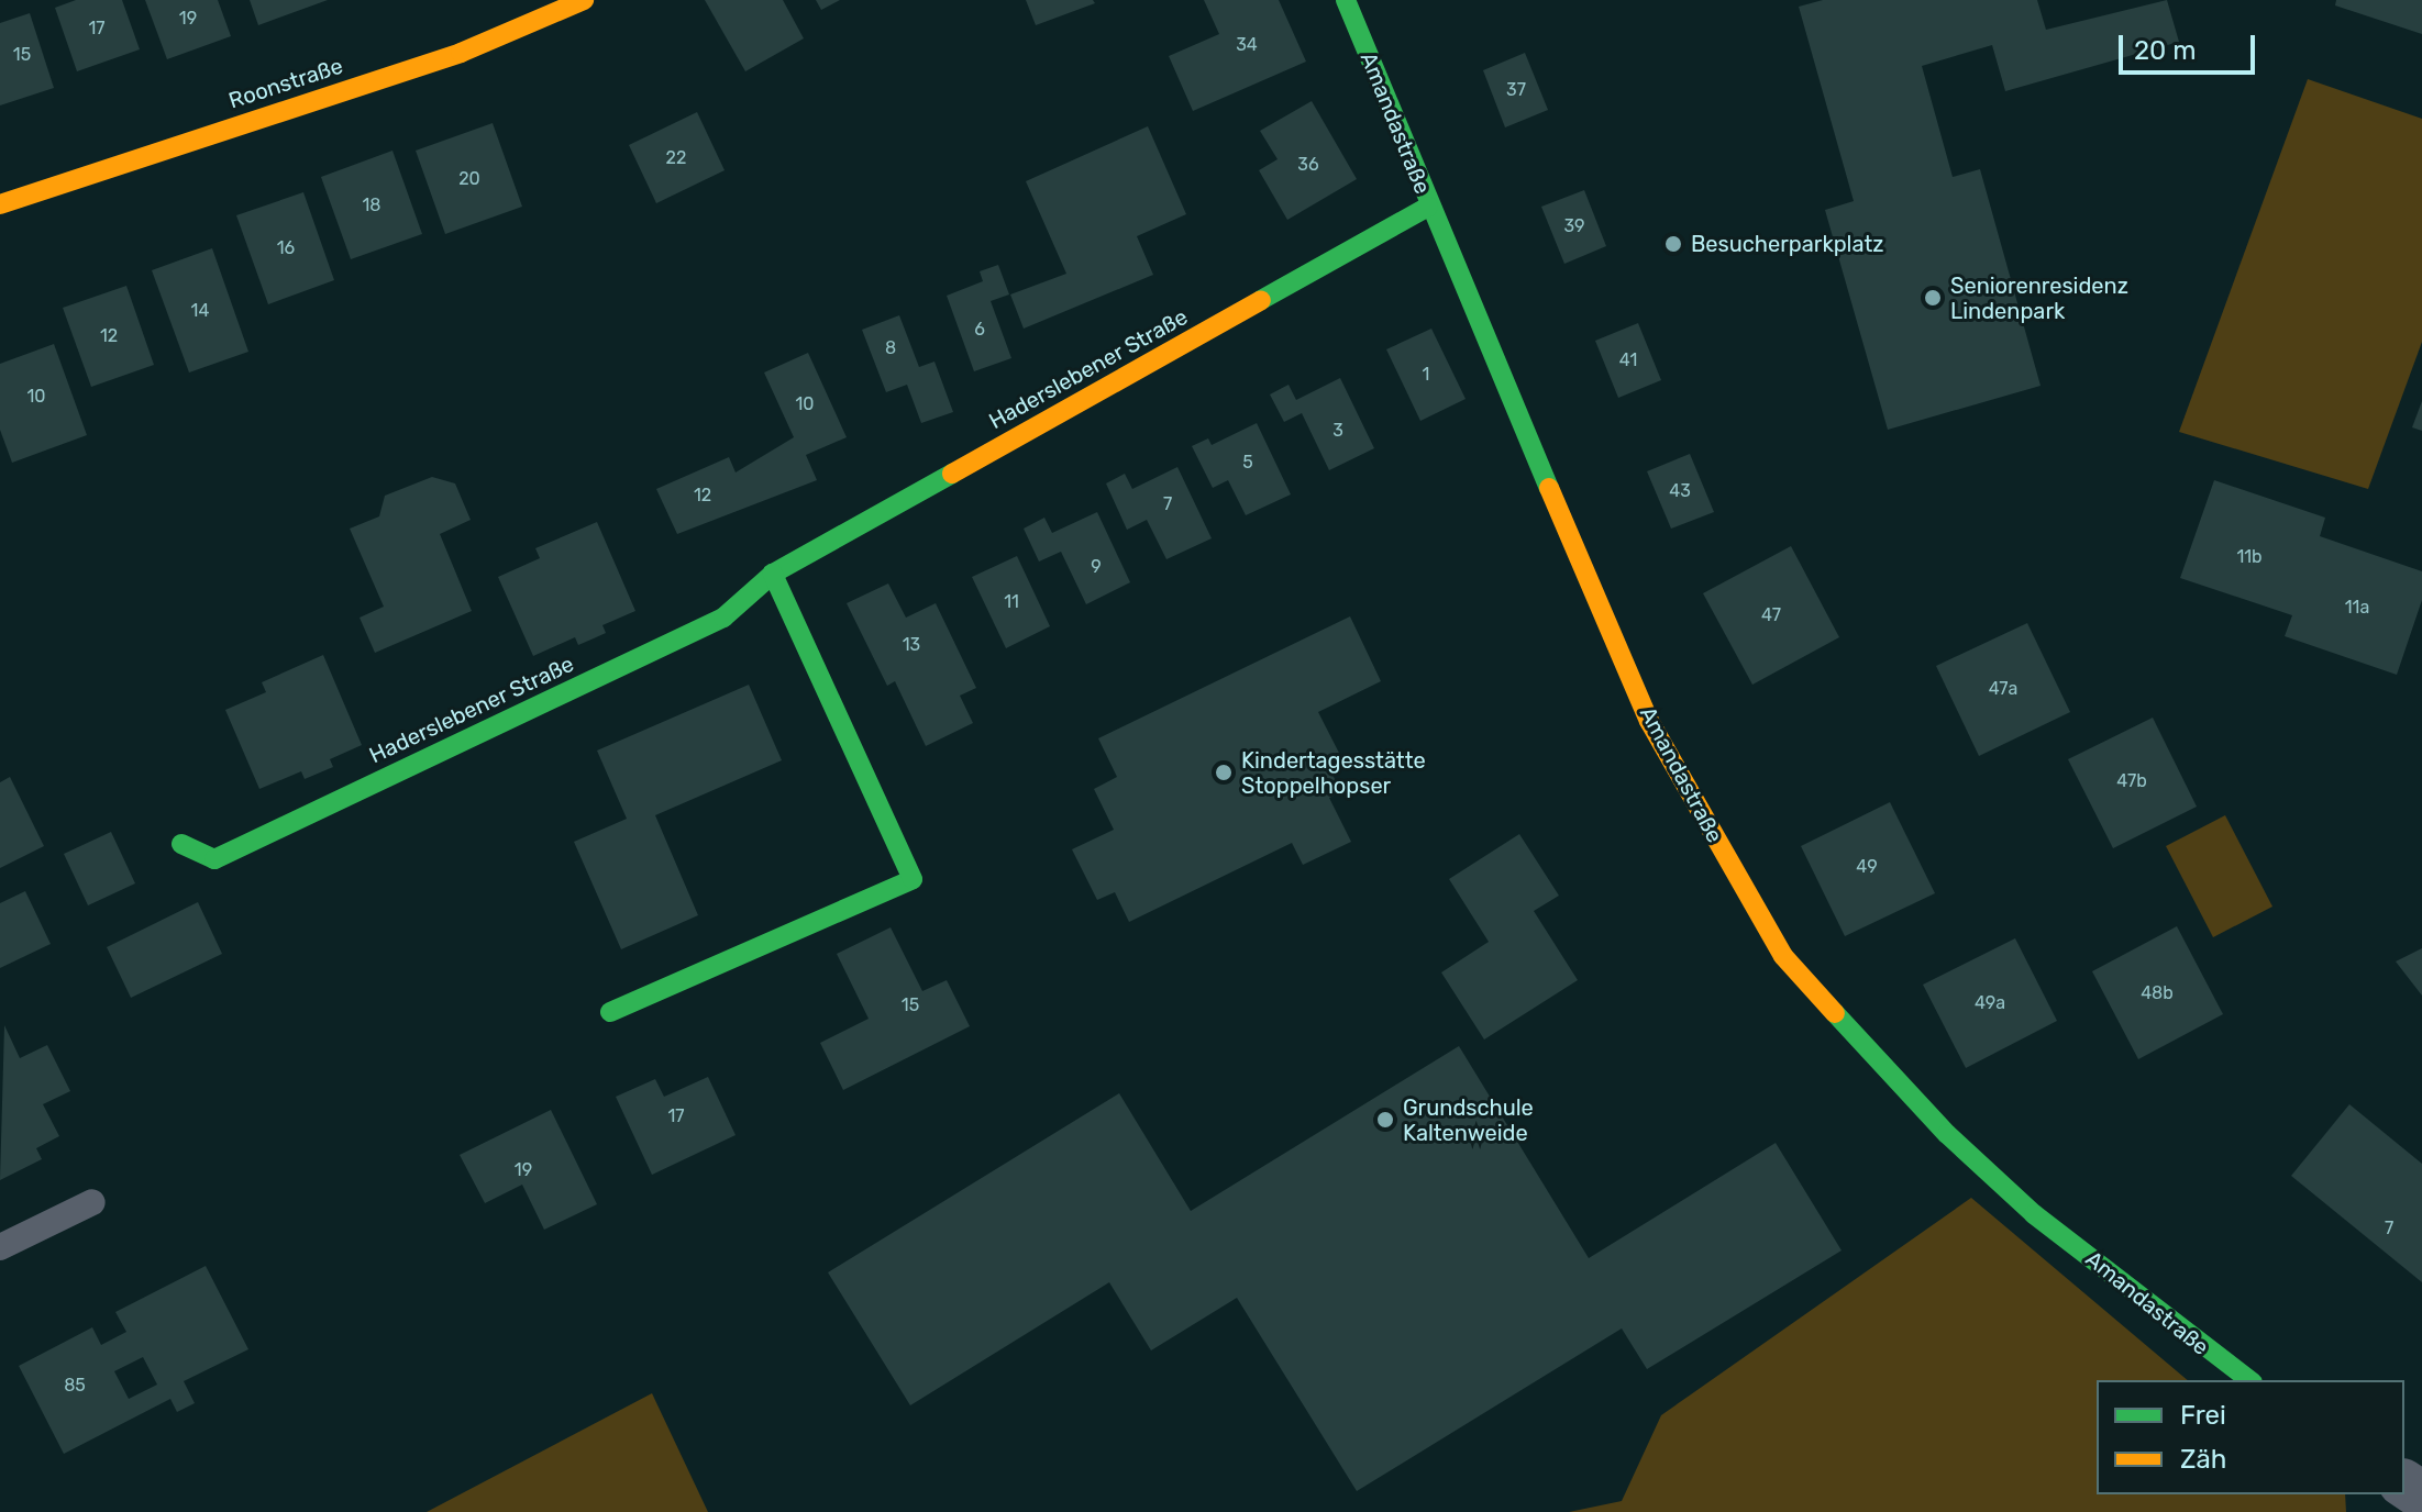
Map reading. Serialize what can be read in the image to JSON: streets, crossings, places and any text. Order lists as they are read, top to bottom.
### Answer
{
  "streets": {
    "street": ["Roonstraße", "Amandastraße", "Haderslebener Straße"]
  },
  "crossings": [
    ["Amandastraße", "Haderslebener Straße"]
  ],
  "places": [
    "Besucherparkplatz",
    "Seniorenresidenz Lindenpark",
    "Kindertagesstätte Stoppelhopser",
    "Grundschule Kaltenweide"
  ],
  "house_numbers": [
    "19",
    "17",
    "34",
    "15",
    "37",
    "22",
    "36",
    "20",
    "18",
    "39",
    "16",
    "14",
    "6",
    "12",
    "8",
    "41",
    "1",
    "10",
    "10",
    "3",
    "5",
    "43",
    "12",
    "7",
    "11b",
    "9",
    "11",
    "11a",
    "47",
    "13",
    "47a",
    "47b",
    "49",
    "48b",
    "49a",
    "15",
    "17",
    "19",
    "7",
    "85"
  ],
  "legend": ["Frei", "Zäh"],
  "scale_bar": "20 m"
}
